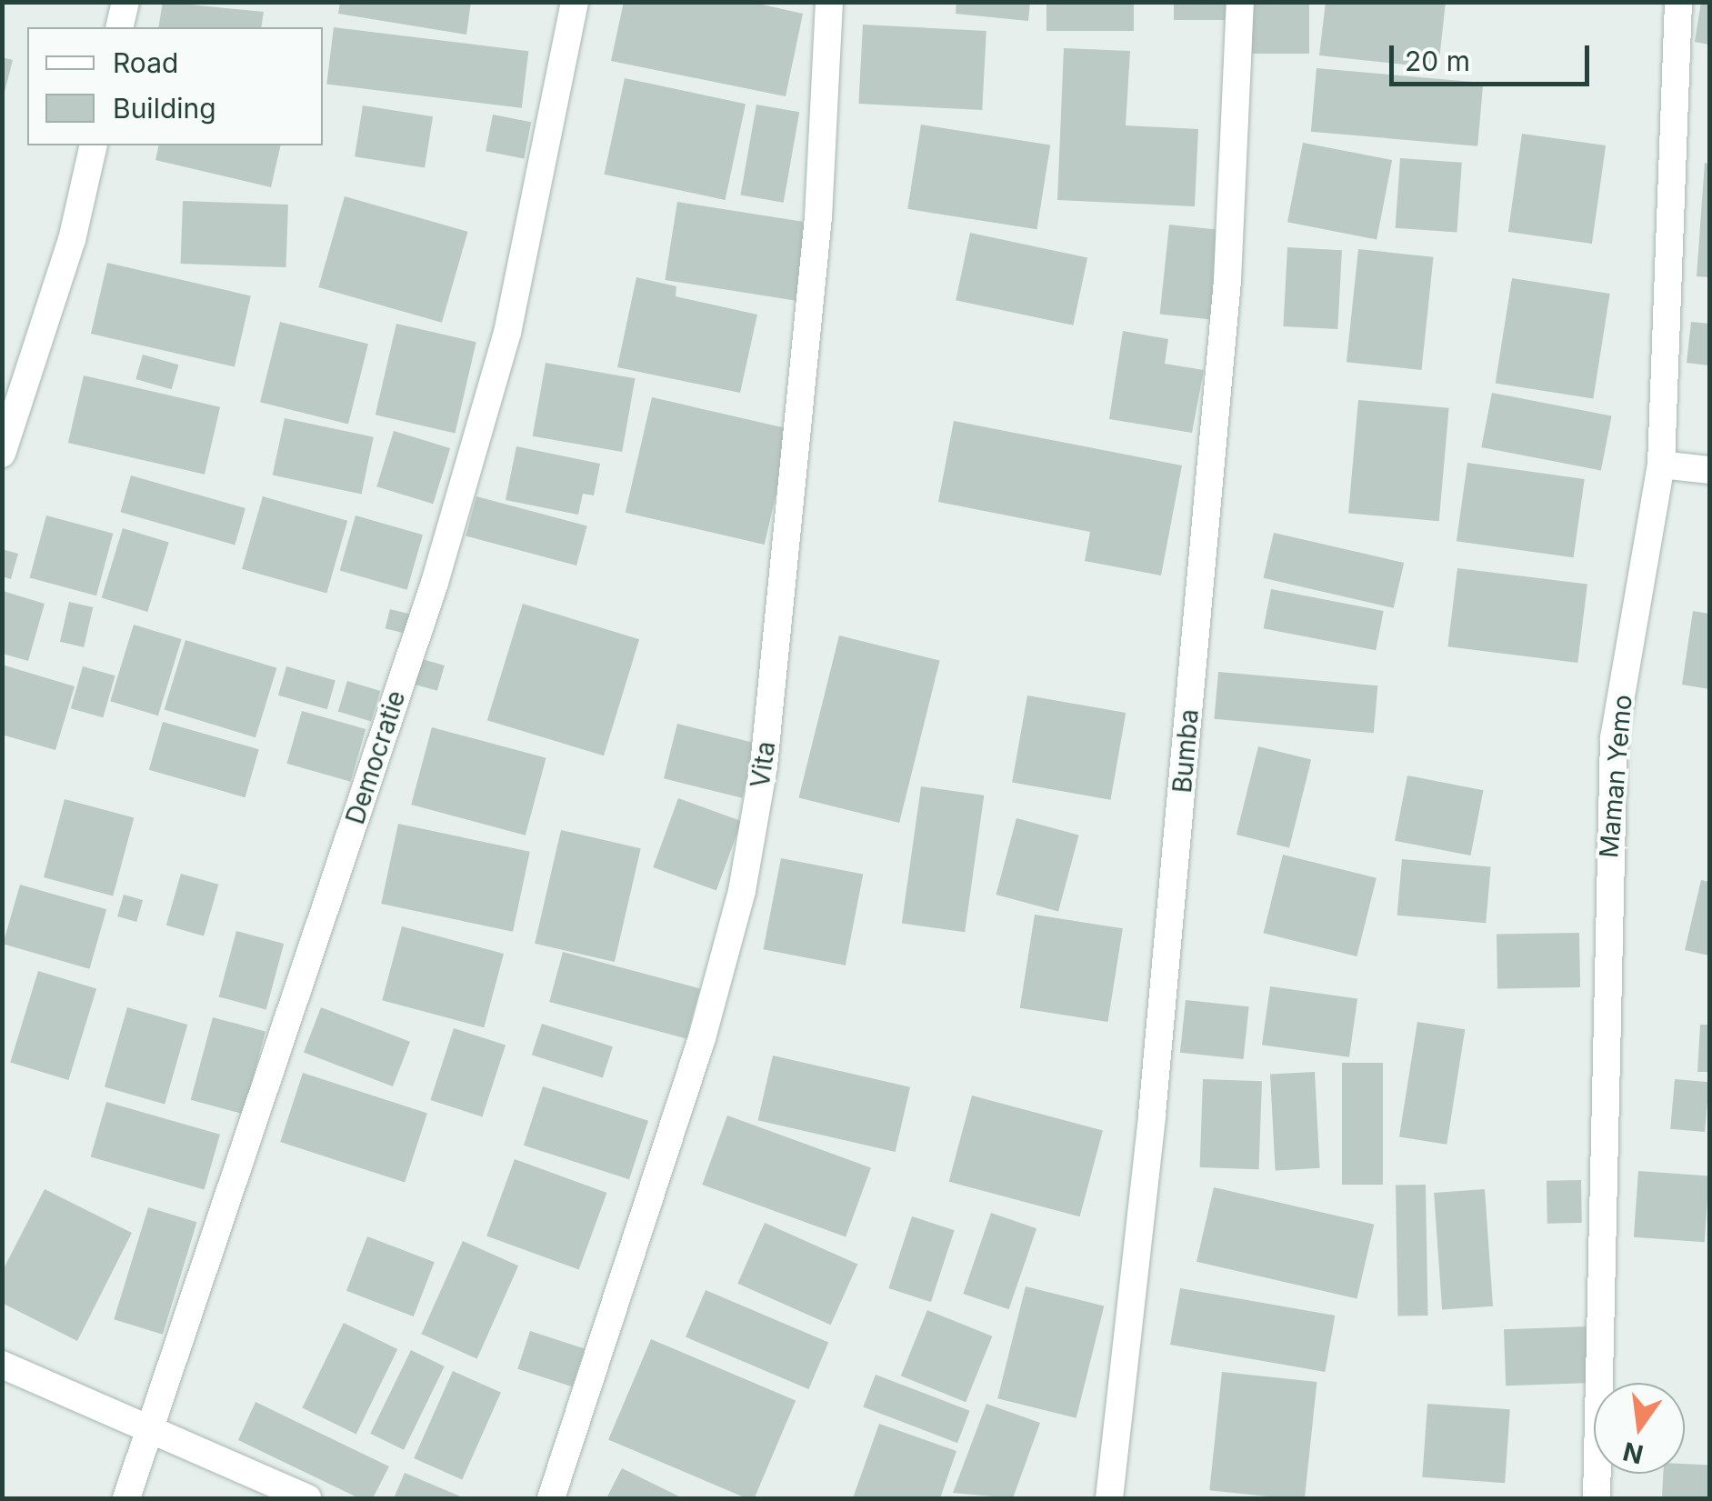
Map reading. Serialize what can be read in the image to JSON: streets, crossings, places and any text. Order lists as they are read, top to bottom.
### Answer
{
  "streets": {
    "street": [
      "Bumba",
      "Democratie",
      "Vita",
      "Maman Yemo"
    ]
  },
  "legend": ["Road", "Building"],
  "scale_bar": "20 m",
  "north": "bottom"
}
